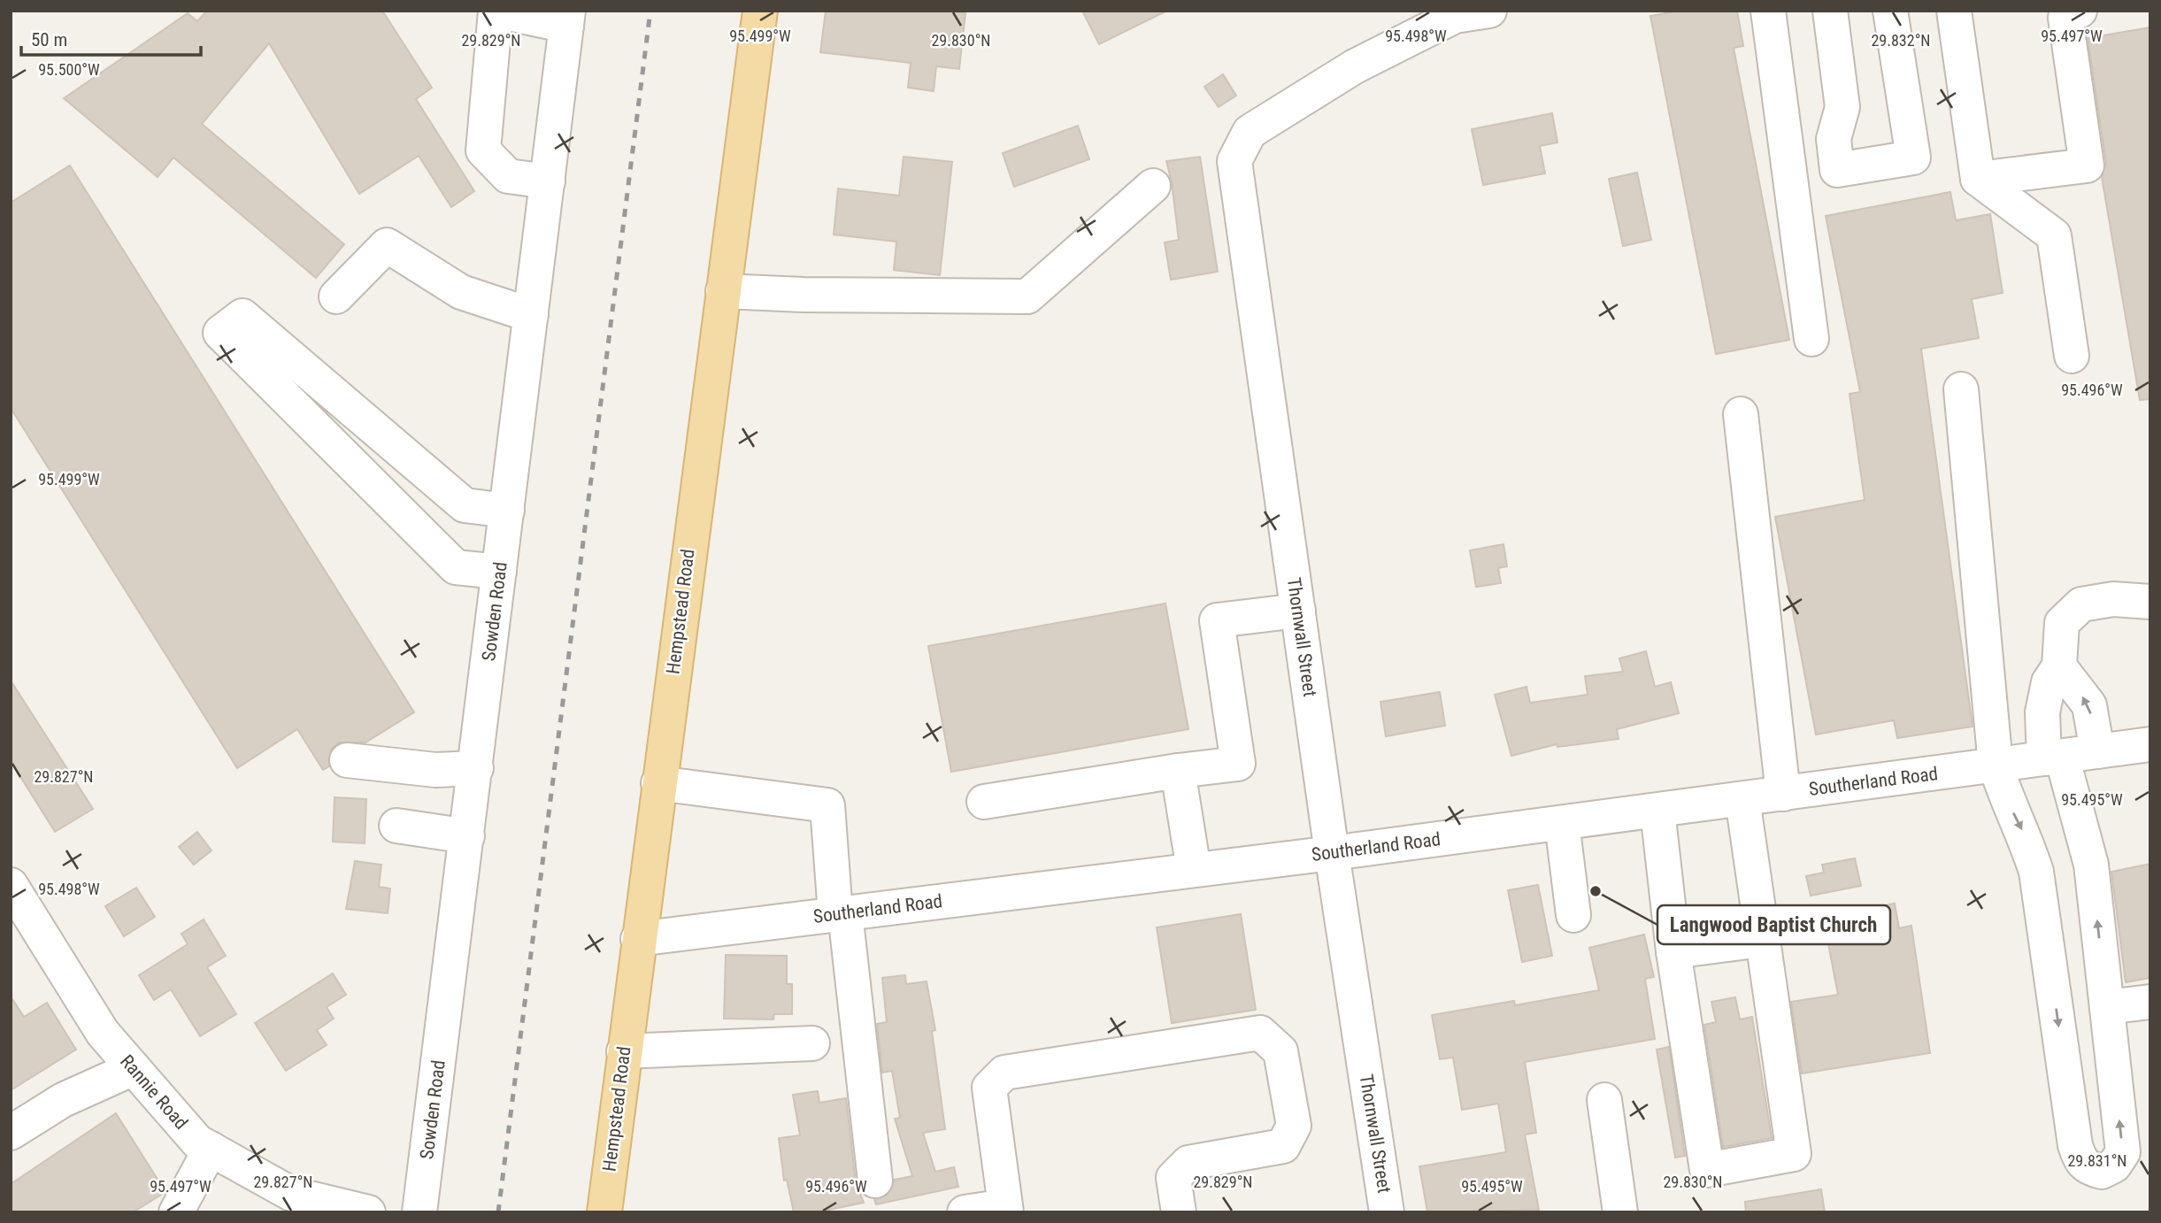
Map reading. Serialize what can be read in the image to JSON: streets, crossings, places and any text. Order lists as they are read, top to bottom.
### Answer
{
  "streets": {
    "main road": ["Hempstead Road"],
    "street": [
      "Sowden Road",
      "Thornwall Street",
      "Southerland Road",
      "Rannie Road"
    ]
  },
  "crossings": [
    ["Hempstead Road", "Southerland Road"],
    ["Thornwall Street", "Southerland Road"]
  ],
  "places": ["Langwood Baptist Church"],
  "scale_bar": "50 m",
  "coordinates": [
    "95.499°W",
    "95.497°W",
    "95.498°W",
    "29.829°N",
    "29.830°N",
    "29.832°N",
    "95.500°W",
    "95.496°W",
    "29.827°N",
    "95.495°W",
    "29.831°N"
  ]
}
